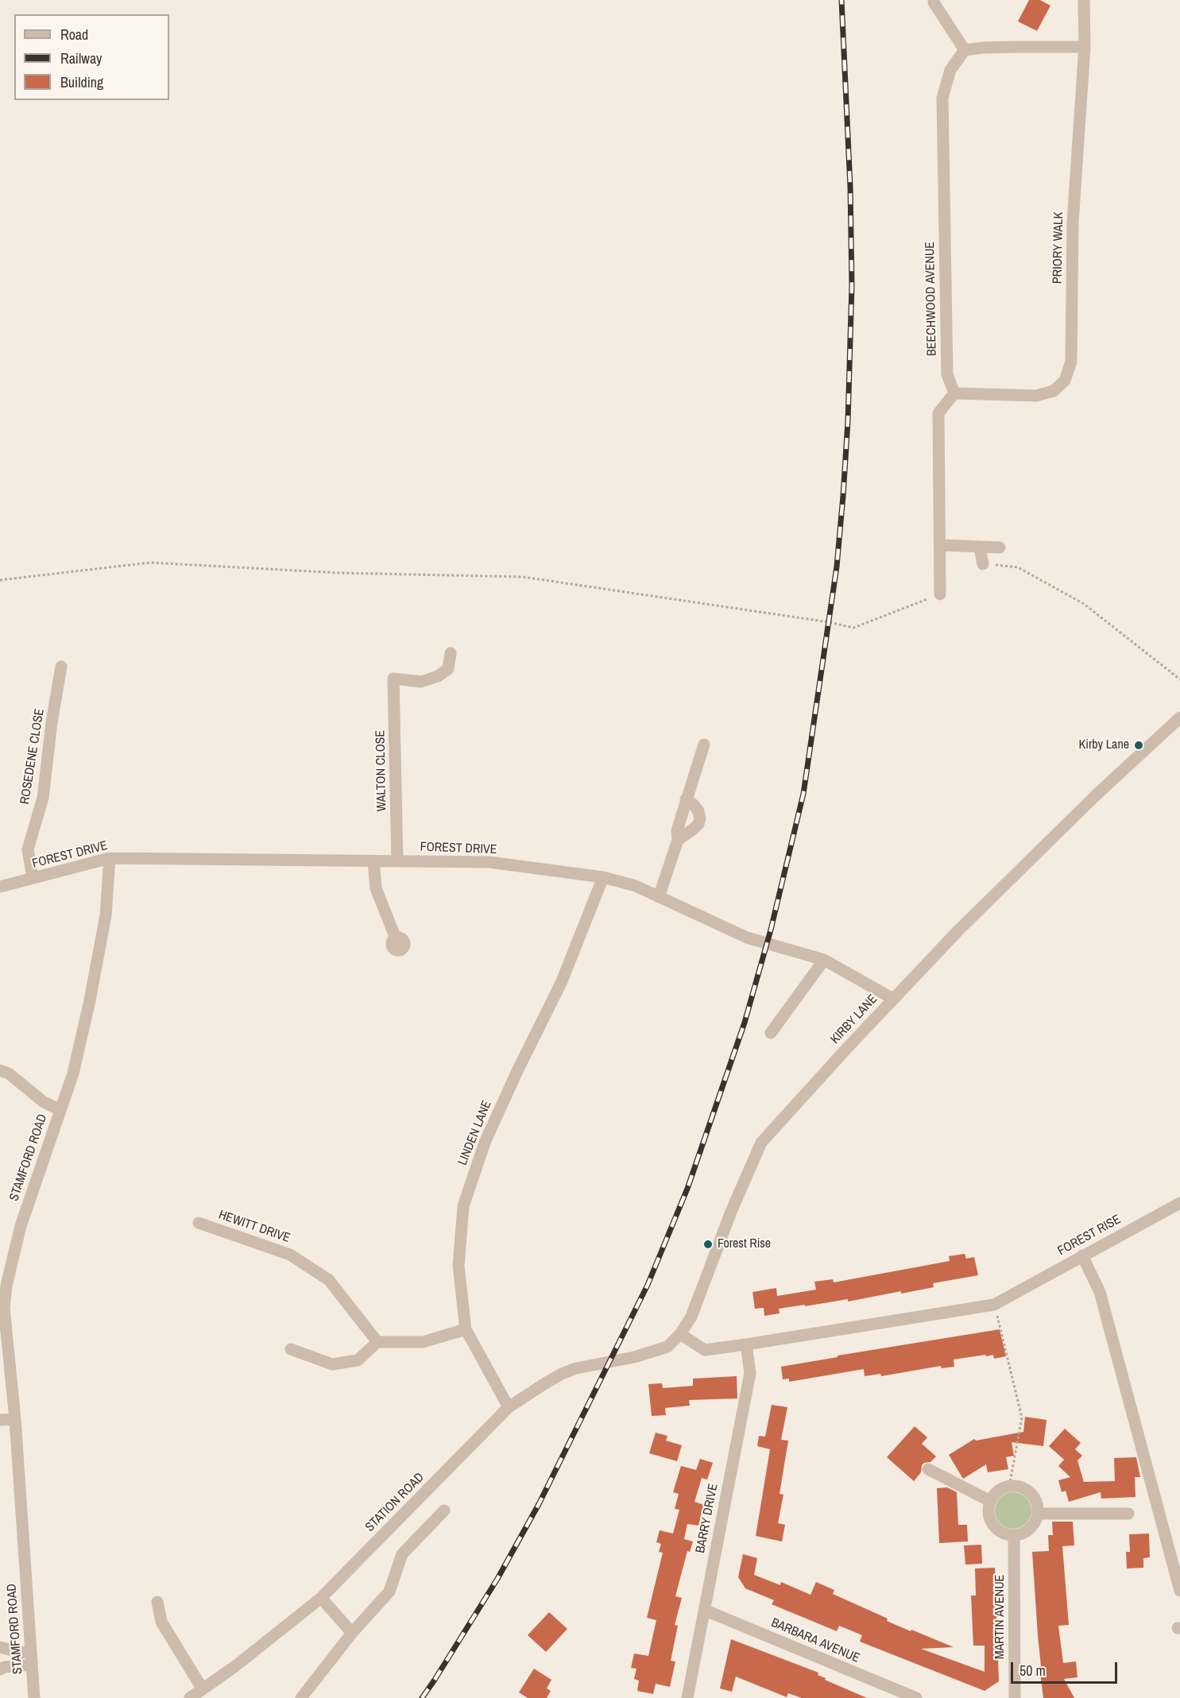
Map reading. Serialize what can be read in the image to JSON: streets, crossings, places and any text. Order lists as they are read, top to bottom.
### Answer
{
  "streets": {
    "street": [
      "PRIORY WALK",
      "BEECHWOOD AVENUE",
      "ROSEDENE CLOSE",
      "WALTON CLOSE",
      "FOREST DRIVE",
      "KIRBY LANE",
      "LINDEN LANE",
      "STAMFORD ROAD",
      "HEWITT DRIVE",
      "FOREST RISE",
      "STATION ROAD",
      "BARRY DRIVE",
      "MARTIN AVENUE",
      "BARBARA AVENUE"
    ]
  },
  "crossings": [
    ["PRIORY WALK", "BEECHWOOD AVENUE"],
    ["ROSEDENE CLOSE", "FOREST DRIVE"],
    ["WALTON CLOSE", "FOREST DRIVE"],
    ["FOREST DRIVE", "KIRBY LANE"],
    ["FOREST DRIVE", "LINDEN LANE"],
    ["FOREST DRIVE", "STAMFORD ROAD"],
    ["KIRBY LANE", "FOREST RISE"],
    ["KIRBY LANE", "STATION ROAD"],
    ["LINDEN LANE", "STATION ROAD"],
    ["FOREST RISE", "BARRY DRIVE"],
    ["BARRY DRIVE", "BARBARA AVENUE"]
  ],
  "places": ["Kirby Lane", "Forest Rise"],
  "legend": ["Road", "Railway", "Building"],
  "scale_bar": "50 m"
}
